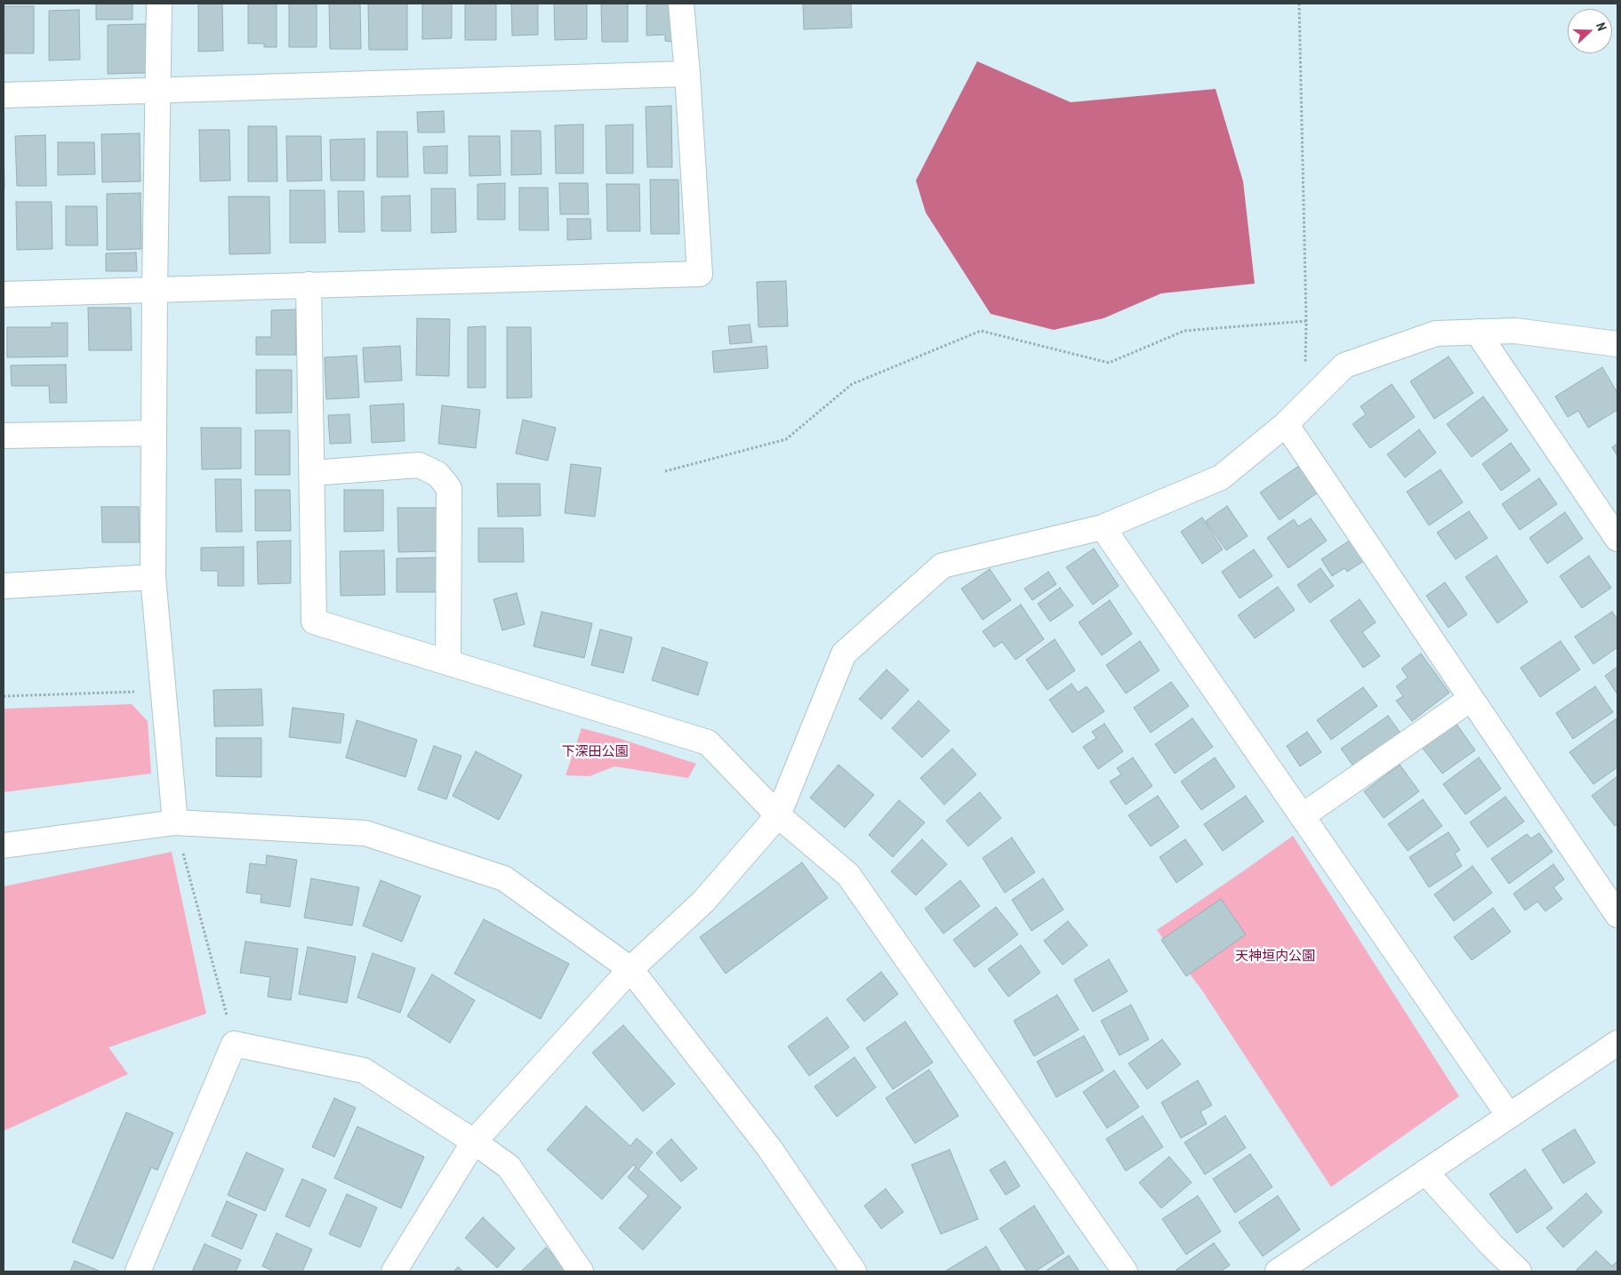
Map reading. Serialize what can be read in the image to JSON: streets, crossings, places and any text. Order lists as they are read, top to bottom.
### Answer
{
  "parks": ["下深田公園", "天神垣内公園"],
  "north": "right"
}
